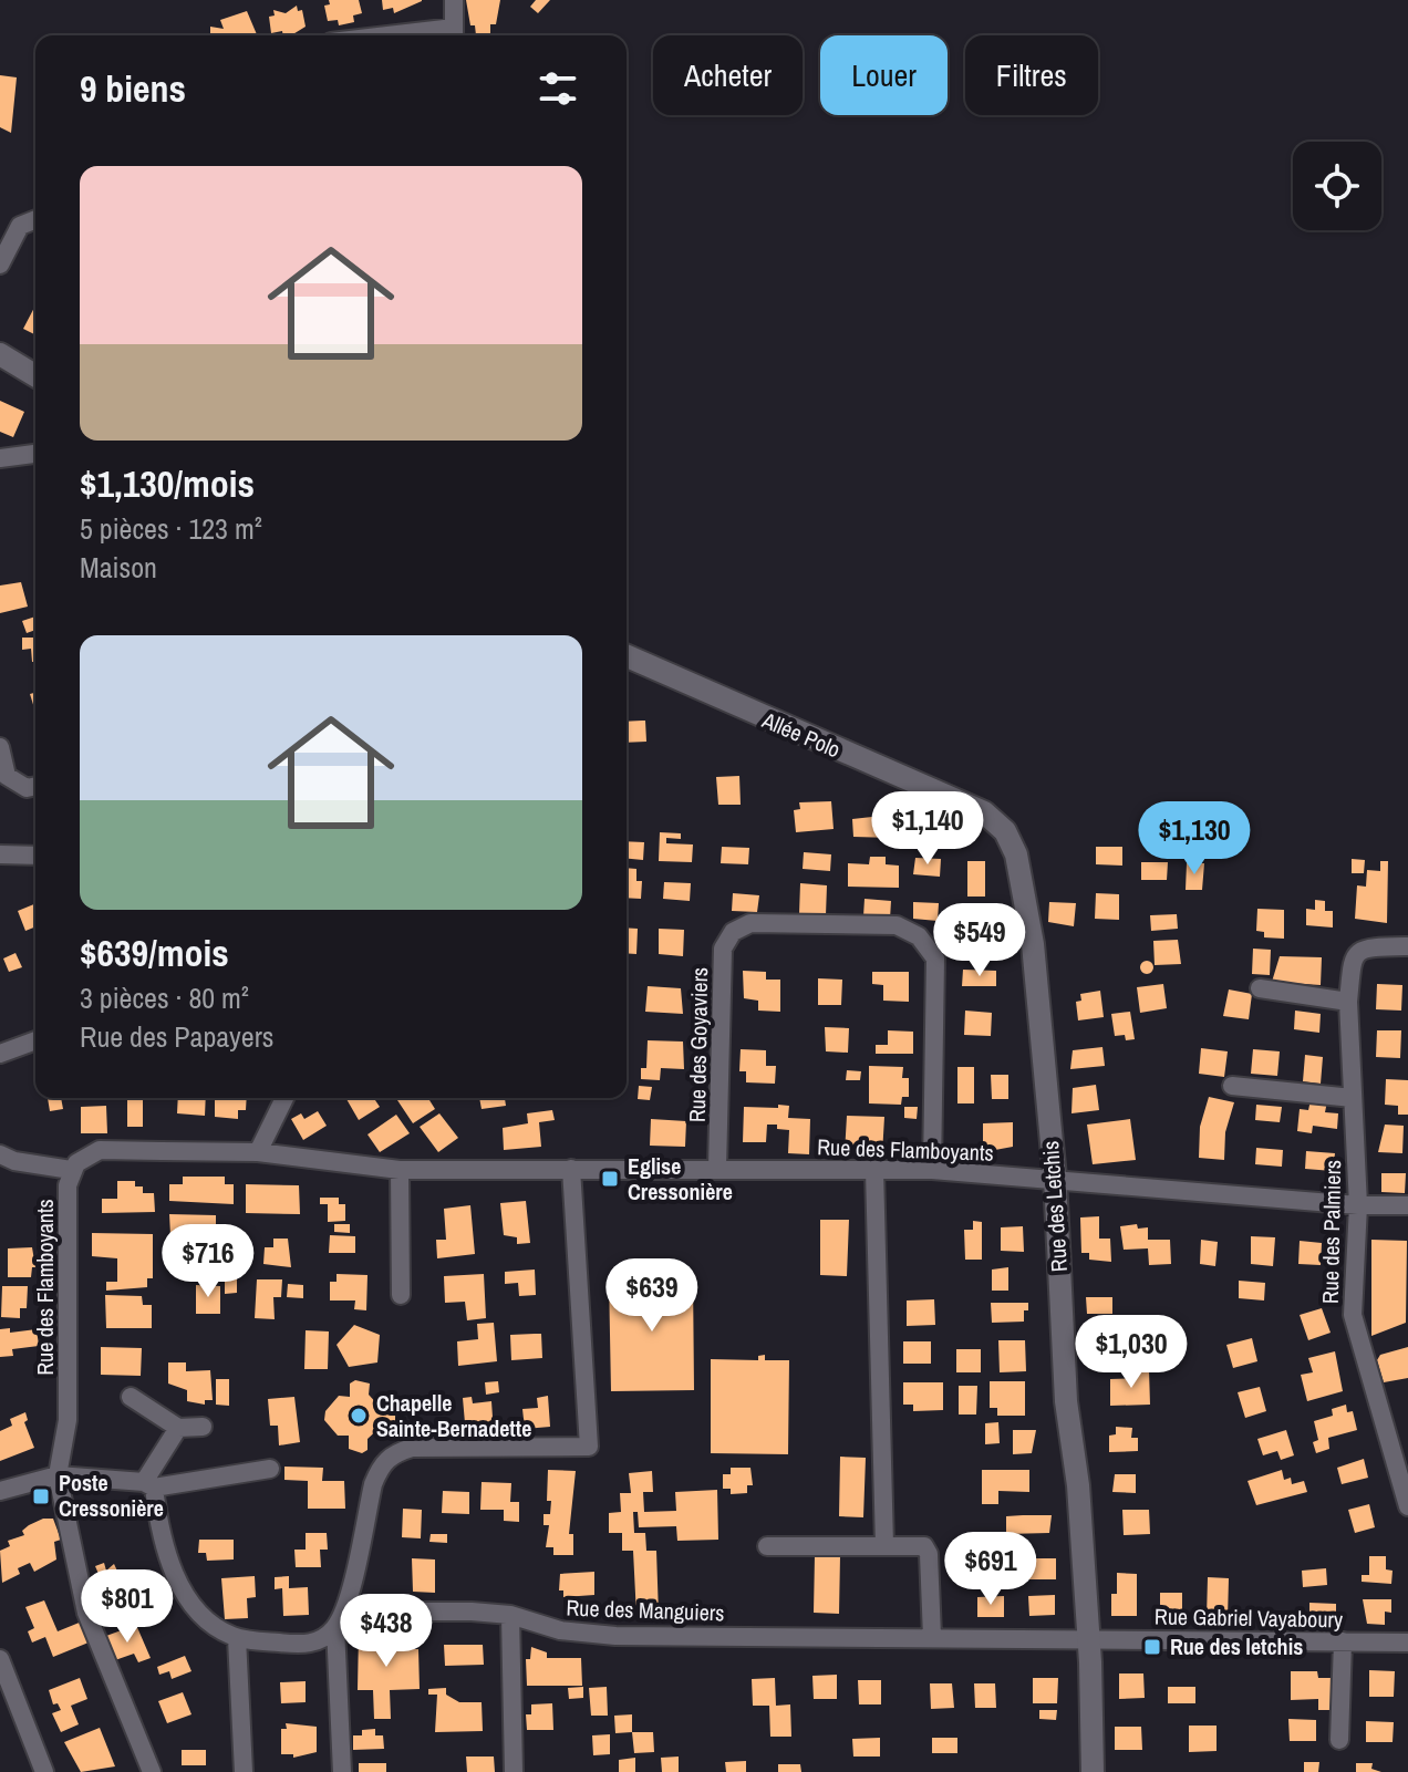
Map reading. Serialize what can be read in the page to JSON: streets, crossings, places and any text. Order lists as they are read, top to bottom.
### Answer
{
  "streets": {
    "street": [
      "Allée Polo",
      "Rue des Goyaviers",
      "Rue des Flamboyants",
      "Rue des Letchis",
      "Rue des Palmiers",
      "Rue des Manguiers",
      "Rue Gabriel Vayaboury"
    ]
  },
  "crossings": [
    ["Allée Polo", "Rue des Letchis"],
    ["Rue des Goyaviers", "Rue des Flamboyants"],
    ["Rue des Flamboyants", "Rue des Letchis"],
    ["Rue des Flamboyants", "Rue des Palmiers"],
    ["Rue des Letchis", "Rue des Manguiers"],
    ["Rue des Letchis", "Rue Gabriel Vayaboury"],
    ["Rue des Manguiers", "Rue Gabriel Vayaboury"]
  ],
  "places": {
    "transit": ["Eglise Cressonière", "Poste Cressonière", "Rue des letchis"],
    "other": ["Chapelle Sainte-Bernadette"]
  },
  "page": {
    "chip": ["Acheter", "Louer", "Filtres"],
    "heading": "9 biens",
    "list": [
      {
        "name": "$1,130/mois",
        "note": "5 pièces · 123 m² · Maison"
      },
      {
        "name": "$639/mois",
        "note": "3 pièces · 80 m² · Rue des Papayers"
      }
    ],
    "price": [
      "$1,140",
      "$1,130",
      "$549",
      "$716",
      "$639",
      "$1,030",
      "$691",
      "$801",
      "$438"
    ]
  }
}
